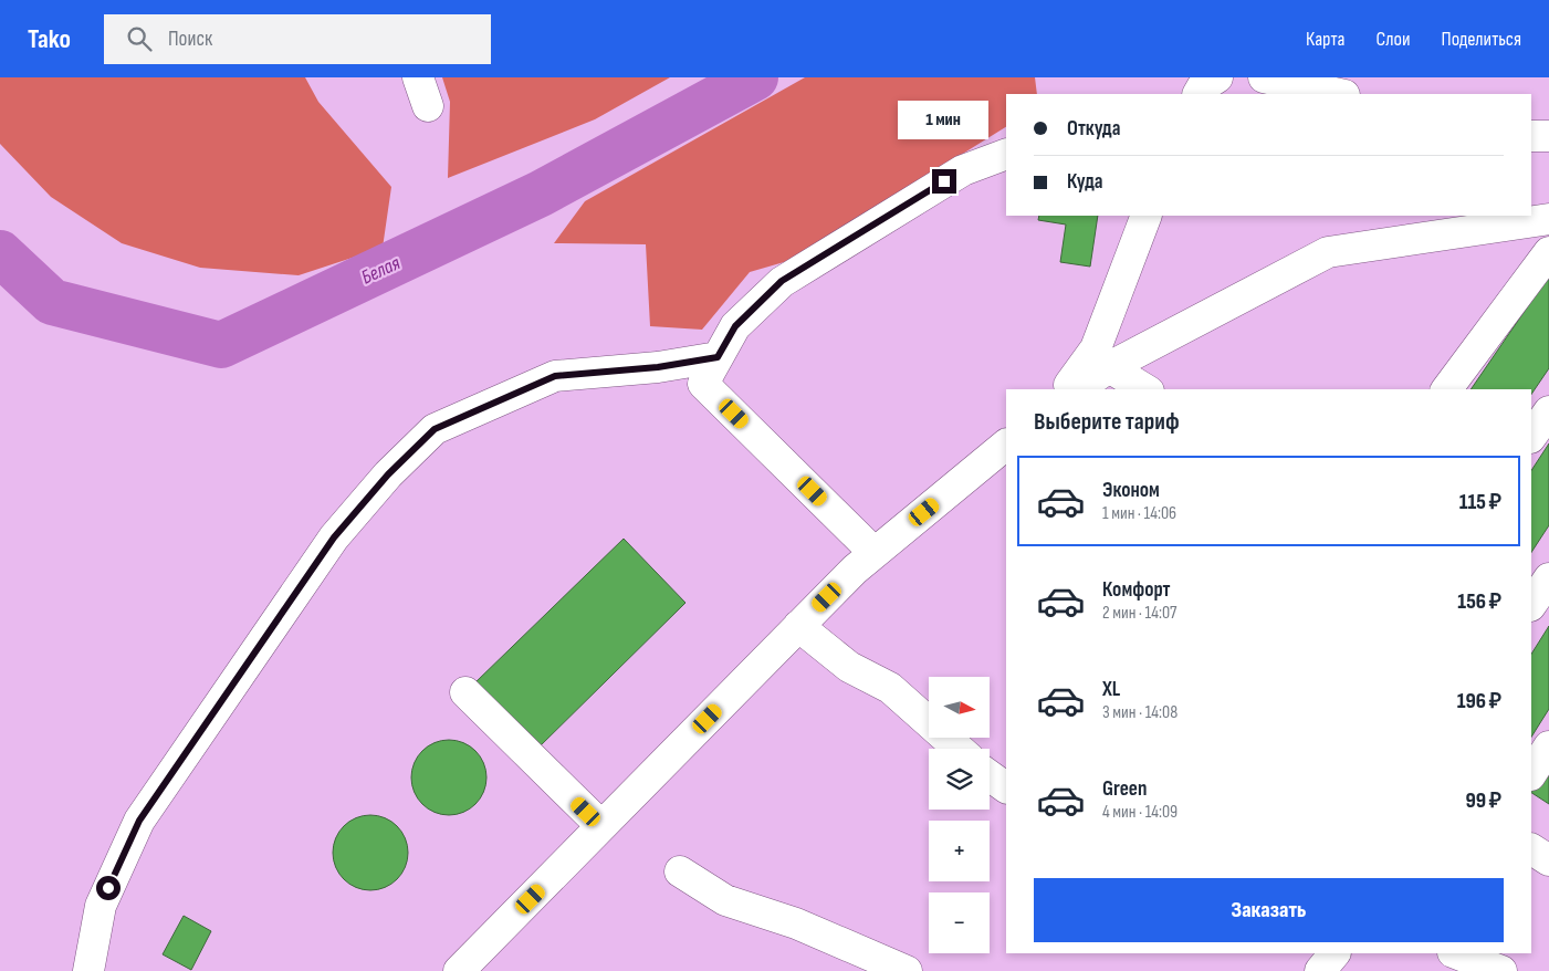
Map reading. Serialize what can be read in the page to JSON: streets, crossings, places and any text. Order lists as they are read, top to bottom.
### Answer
{
  "water": ["Белая"],
  "north": "right",
  "page": {
    "header": "Tako",
    "search": "Поиск",
    "nav": ["Карта", "Слои", "Поделиться"],
    "banner": ["Откуда", "Куда"],
    "bubble": "1 мин",
    "heading": "Выберите тариф",
    "list": [
      {
        "name": "Эконом",
        "note": "1 мин · 14:06",
        "value": "115 ₽"
      },
      {
        "name": "Комфорт",
        "note": "2 мин · 14:07",
        "value": "156 ₽"
      },
      {
        "name": "XL",
        "note": "3 мин · 14:08",
        "value": "196 ₽"
      },
      {
        "name": "Green",
        "note": "4 мин · 14:09",
        "value": "99 ₽"
      }
    ],
    "map_buttons": ["+", "−"],
    "buttons": "Заказать"
  }
}
